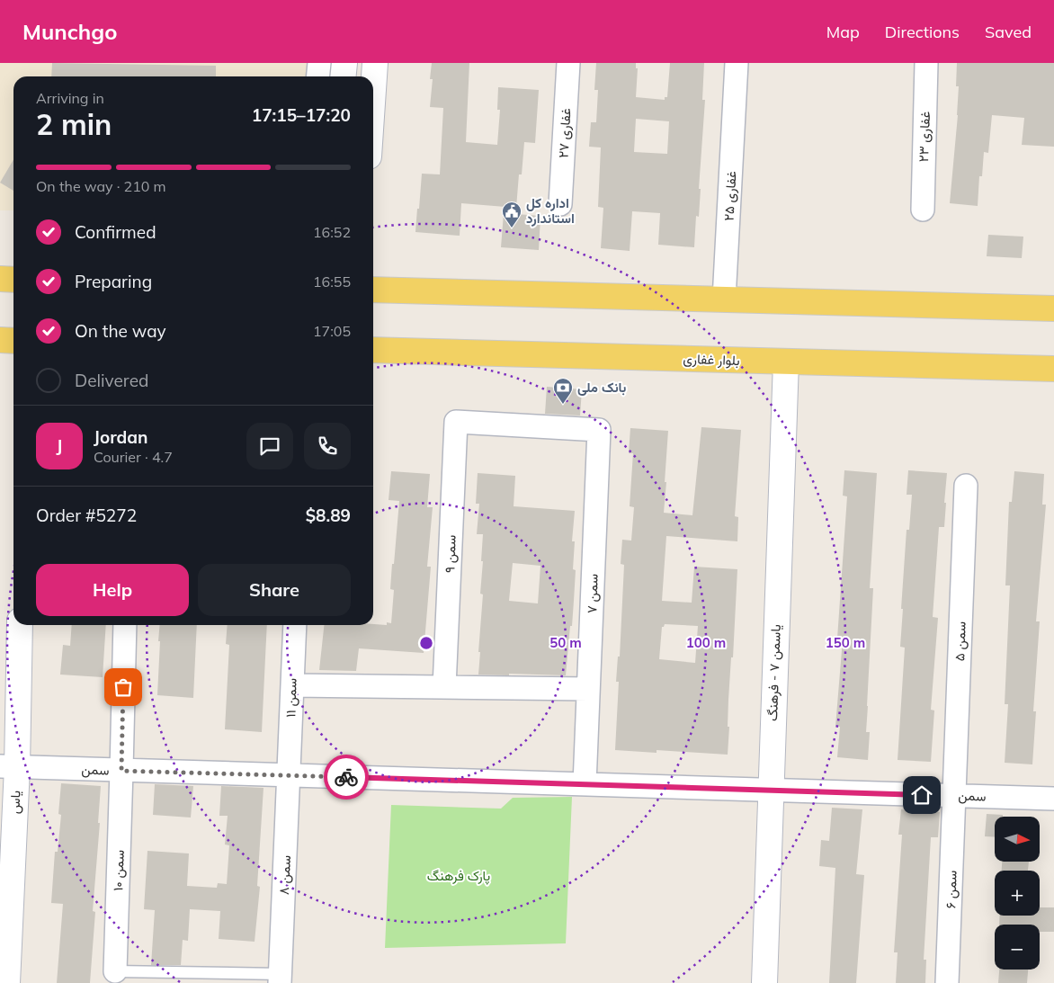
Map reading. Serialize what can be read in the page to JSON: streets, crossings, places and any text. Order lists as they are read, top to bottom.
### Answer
{
  "streets": {
    "main road": ["بلوار غفاری"],
    "street": [
      "غفاری ۲۷",
      "غفاری ۲۳",
      "غفاری ۲۵",
      "سمن ۹",
      "سمن ۷",
      "سمن ۵",
      "یاسمن ۷ - فرهنگ",
      "سمن ۱۱",
      "سمن",
      "یاس",
      "سمن ۱۰",
      "سمن ۸",
      "سمن ۶"
    ]
  },
  "crossings": [
    ["بلوار غفاری", "یاسمن ۷ - فرهنگ"],
    ["سمن ۹", "سمن ۷"],
    ["سمن ۷", "سمن"],
    ["سمن ۵", "سمن"],
    ["سمن ۵", "سمن ۶"],
    ["یاسمن ۷ - فرهنگ", "سمن"],
    ["سمن ۱۱", "سمن"],
    ["سمن ۱۱", "سمن ۸"],
    ["سمن", "یاس"],
    ["سمن", "سمن ۱۰"],
    ["سمن", "سمن ۸"],
    ["سمن", "سمن ۶"]
  ],
  "parks": ["پارک فرهنگ"],
  "places": {
    "public building": ["اداره کل استاندارد"],
    "bank": ["بانک ملی"]
  },
  "north": "right",
  "page": {
    "header": "Munchgo",
    "nav": ["Map", "Directions", "Saved"],
    "heading": ["2 min", "Arriving in", "17:15–17:20"],
    "panel": [
      "Jordan",
      "Courier · 4.7",
      "Order #5272",
      "$8.89"
    ],
    "bar": "On the way · 210 m",
    "list": [
      ["Confirmed", "16:52"],
      ["Preparing", "16:55"],
      ["On the way", "17:05"],
      "Delivered"
    ],
    "round": "J",
    "buttons": ["Help", "Share"],
    "map_buttons": ["+", "−"]
  },
  "rings": ["50 m", "100 m", "150 m"]
}
